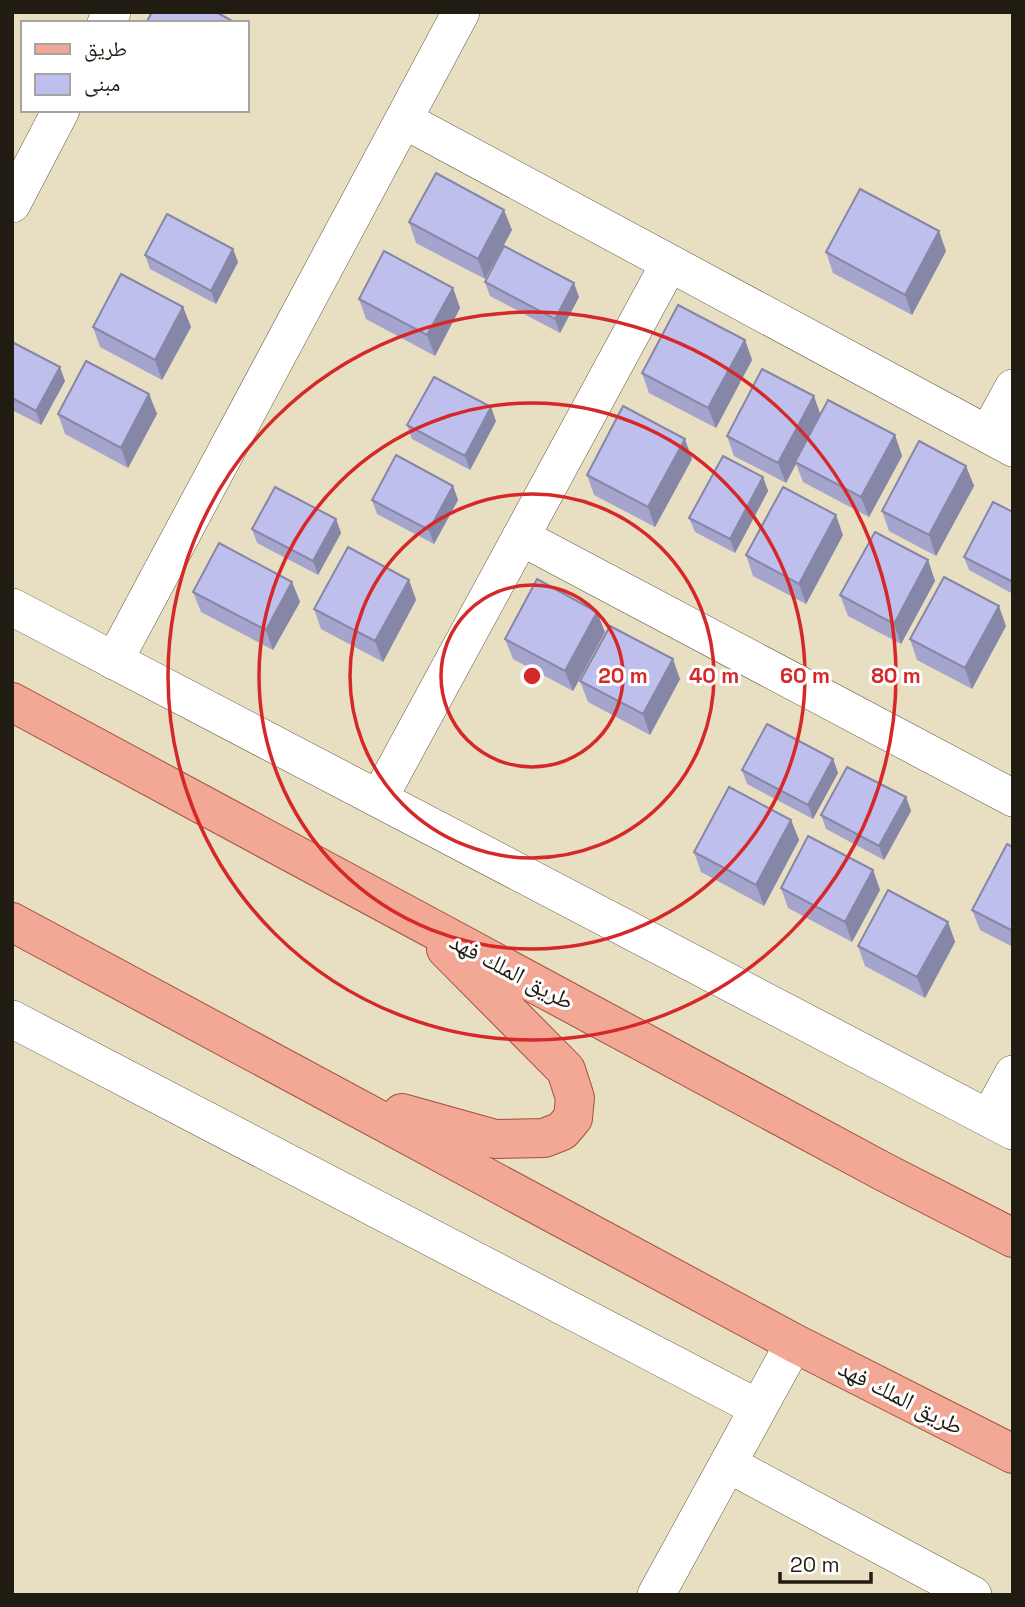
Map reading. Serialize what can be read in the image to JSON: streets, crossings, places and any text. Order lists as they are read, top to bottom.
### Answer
{
  "streets": {
    "main road": ["طريق الملك فهد"]
  },
  "legend": ["طريق", "مبنى"],
  "scale_bar": "20 m",
  "rings": [
    "20 m",
    "40 m",
    "60 m",
    "80 m"
  ]
}
